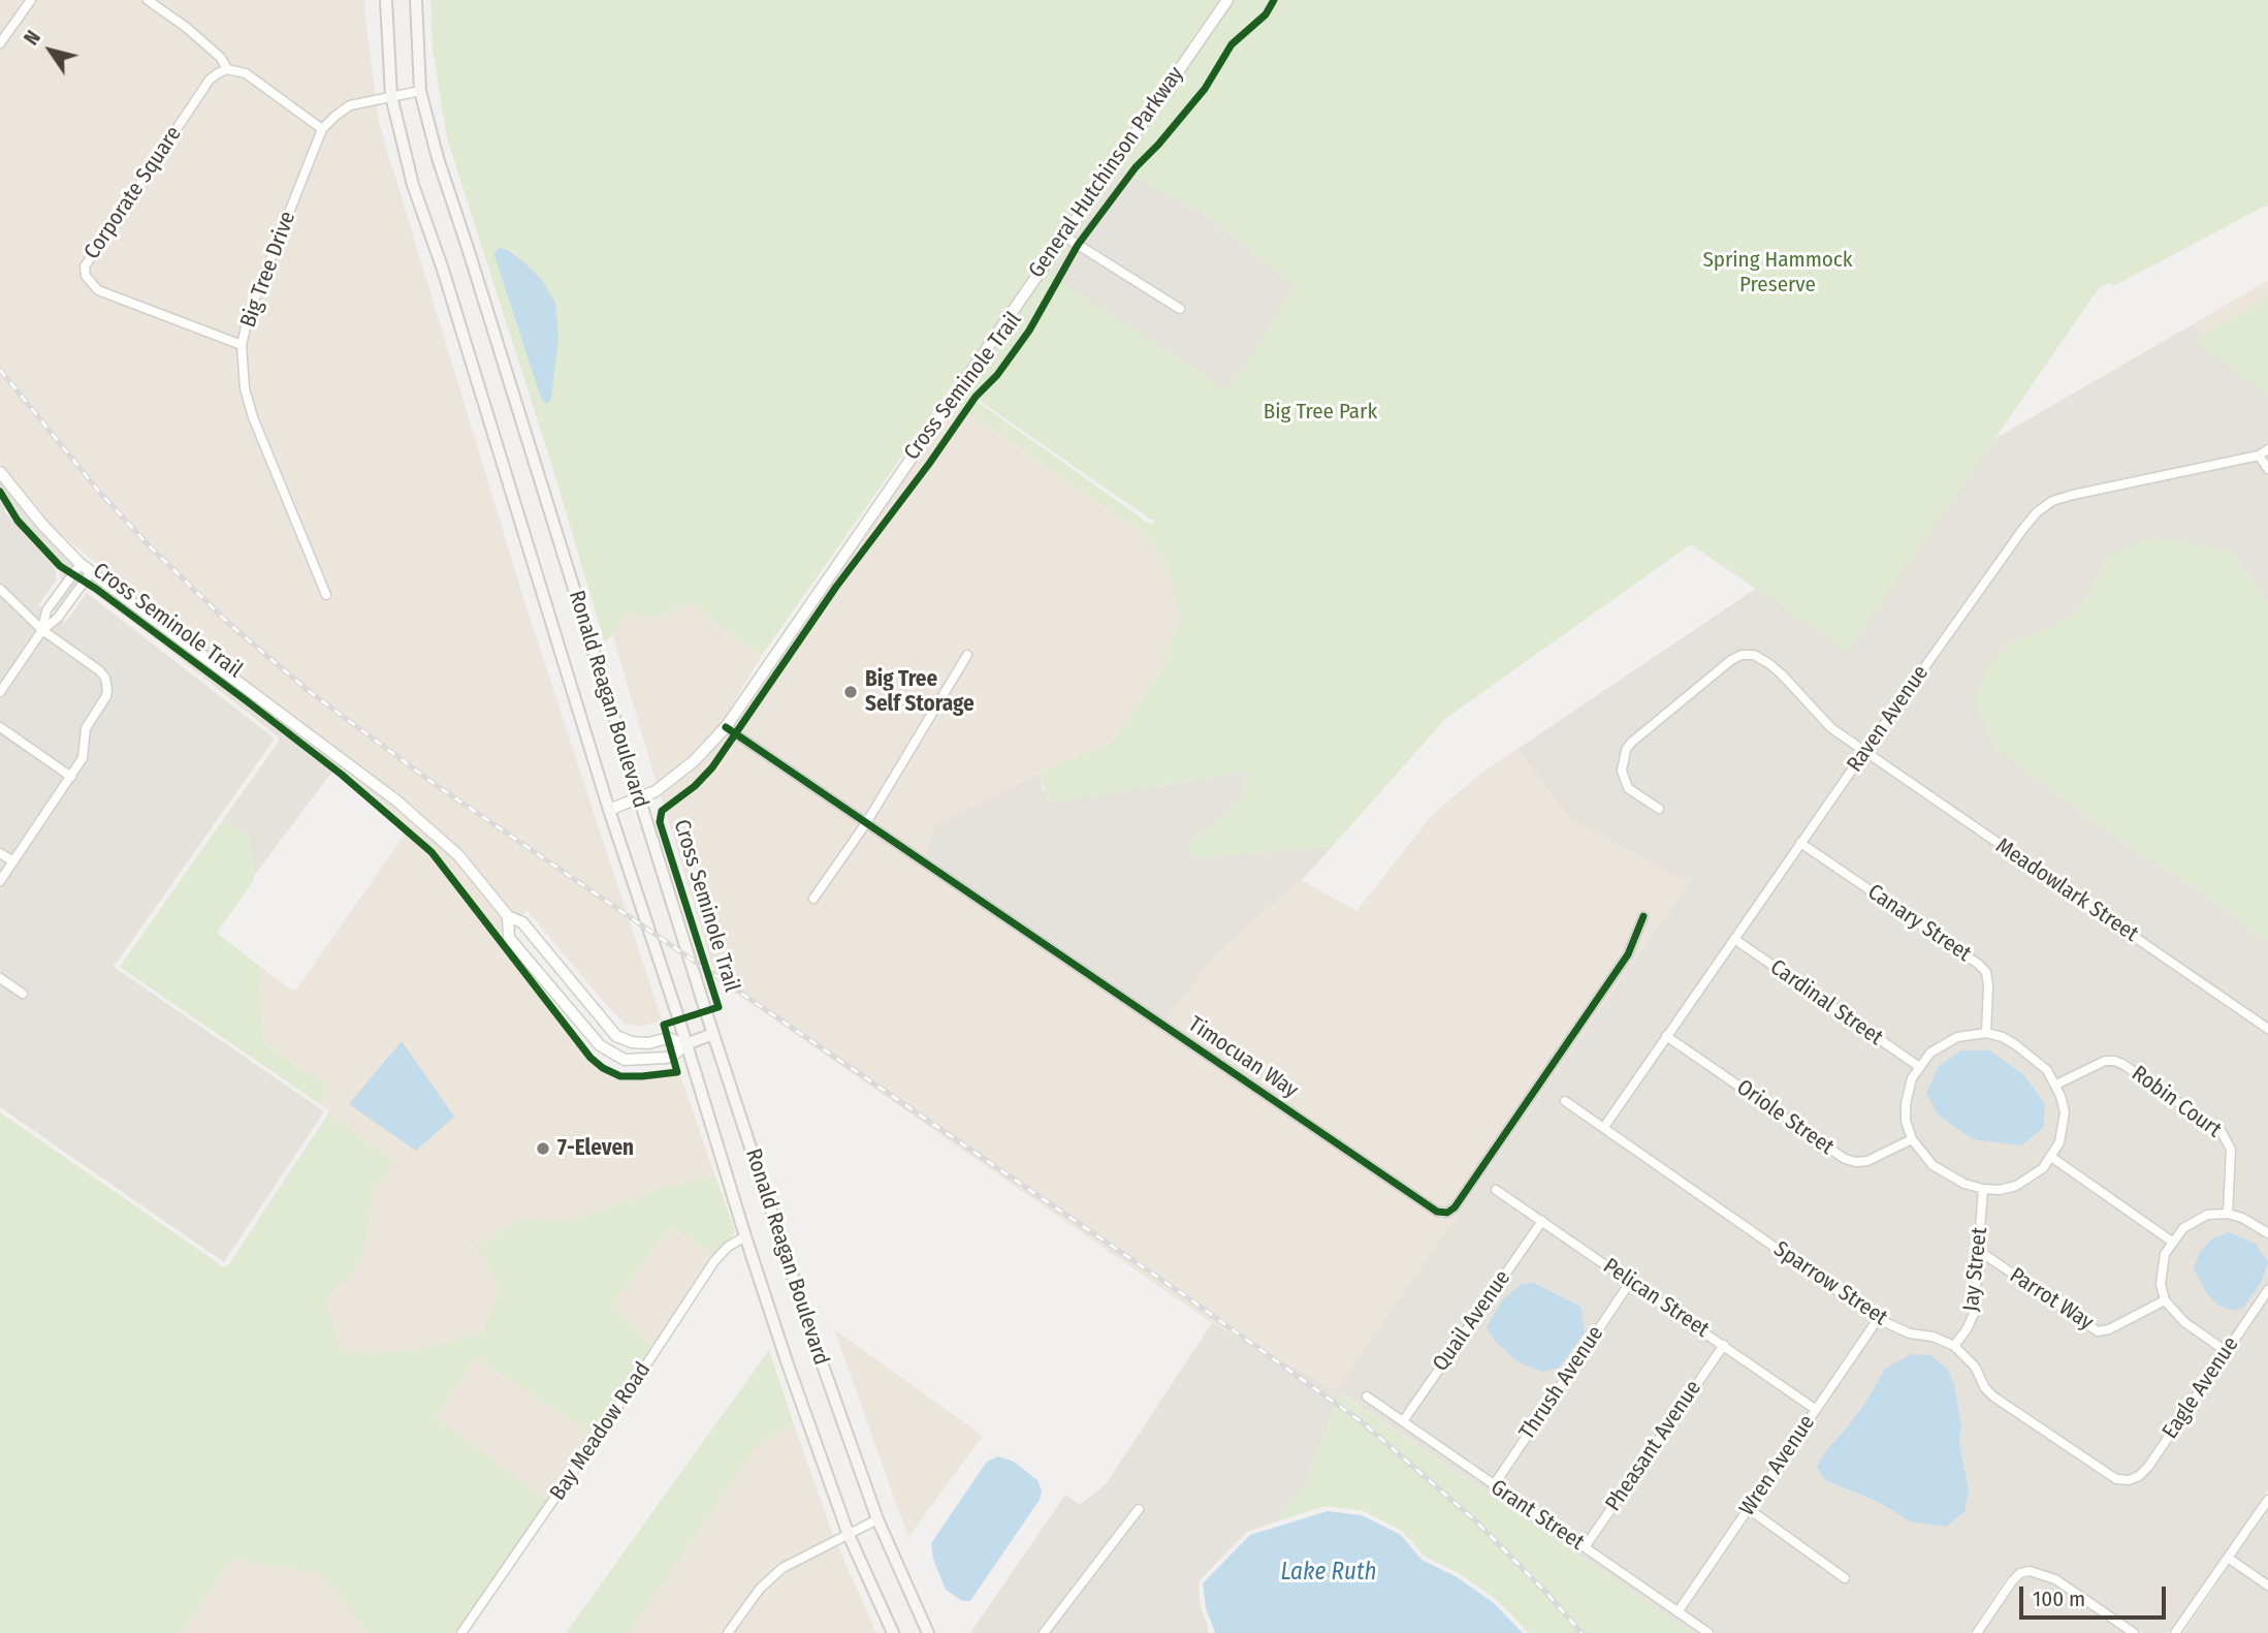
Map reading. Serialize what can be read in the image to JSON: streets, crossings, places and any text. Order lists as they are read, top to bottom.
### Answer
{
  "streets": {
    "main road": ["Ronald Reagan Boulevard"],
    "street": [
      "General Hutchinson Parkway",
      "Corporate Square",
      "Big Tree Drive",
      "Raven Avenue",
      "Meadowlark Street",
      "Canary Street",
      "Cardinal Street",
      "Timocuan Way",
      "Robin Court",
      "Oriole Street",
      "Jay Street",
      "Sparrow Street",
      "Pelican Street",
      "Parrot Way",
      "Quail Avenue",
      "Thrush Avenue",
      "Eagle Avenue",
      "Bay Meadow Road",
      "Pheasant Avenue",
      "Wren Avenue",
      "Grant Street"
    ],
    "cycle path": ["Cross Seminole Trail"]
  },
  "crossings": [
    ["General Hutchinson Parkway", "Ronald Reagan Boulevard"],
    ["General Hutchinson Parkway", "Timocuan Way"],
    ["Corporate Square", "Big Tree Drive"],
    ["Big Tree Drive", "Ronald Reagan Boulevard"],
    ["Ronald Reagan Boulevard", "Bay Meadow Road"],
    ["Raven Avenue", "Meadowlark Street"],
    ["Raven Avenue", "Canary Street"],
    ["Raven Avenue", "Cardinal Street"],
    ["Raven Avenue", "Oriole Street"],
    ["Raven Avenue", "Sparrow Street"],
    ["Canary Street", "Cardinal Street"],
    ["Canary Street", "Robin Court"],
    ["Canary Street", "Oriole Street"],
    ["Canary Street", "Jay Street"],
    ["Cardinal Street", "Robin Court"],
    ["Cardinal Street", "Oriole Street"],
    ["Cardinal Street", "Jay Street"],
    ["Robin Court", "Oriole Street"],
    ["Robin Court", "Jay Street"],
    ["Oriole Street", "Jay Street"],
    ["Jay Street", "Sparrow Street"],
    ["Jay Street", "Parrot Way"],
    ["Jay Street", "Eagle Avenue"],
    ["Sparrow Street", "Eagle Avenue"],
    ["Sparrow Street", "Wren Avenue"],
    ["Pelican Street", "Quail Avenue"],
    ["Pelican Street", "Thrush Avenue"],
    ["Pelican Street", "Pheasant Avenue"],
    ["Pelican Street", "Wren Avenue"],
    ["Quail Avenue", "Grant Street"],
    ["Thrush Avenue", "Grant Street"],
    ["Pheasant Avenue", "Grant Street"],
    ["Wren Avenue", "Grant Street"]
  ],
  "water": ["Lake Ruth"],
  "parks": ["Spring Hammock Preserve", "Big Tree Park"],
  "places": ["Big Tree Self Storage", "7-Eleven"],
  "scale_bar": "100 m",
  "north": "top left"
}
